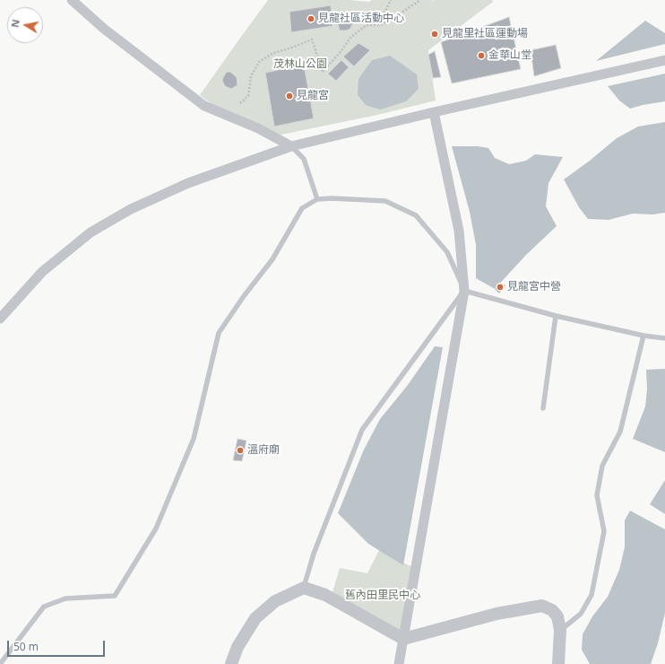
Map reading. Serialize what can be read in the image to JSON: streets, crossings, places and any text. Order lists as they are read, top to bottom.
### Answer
{
  "parks": ["茂林山公園", "舊內田里民中心"],
  "places": [
    "見龍社區活動中心",
    "見龍里社區運動場",
    "金華山堂",
    "見龍宮",
    "見龍宮中營",
    "溫府廟"
  ],
  "scale_bar": "50 m",
  "north": "left"
}
